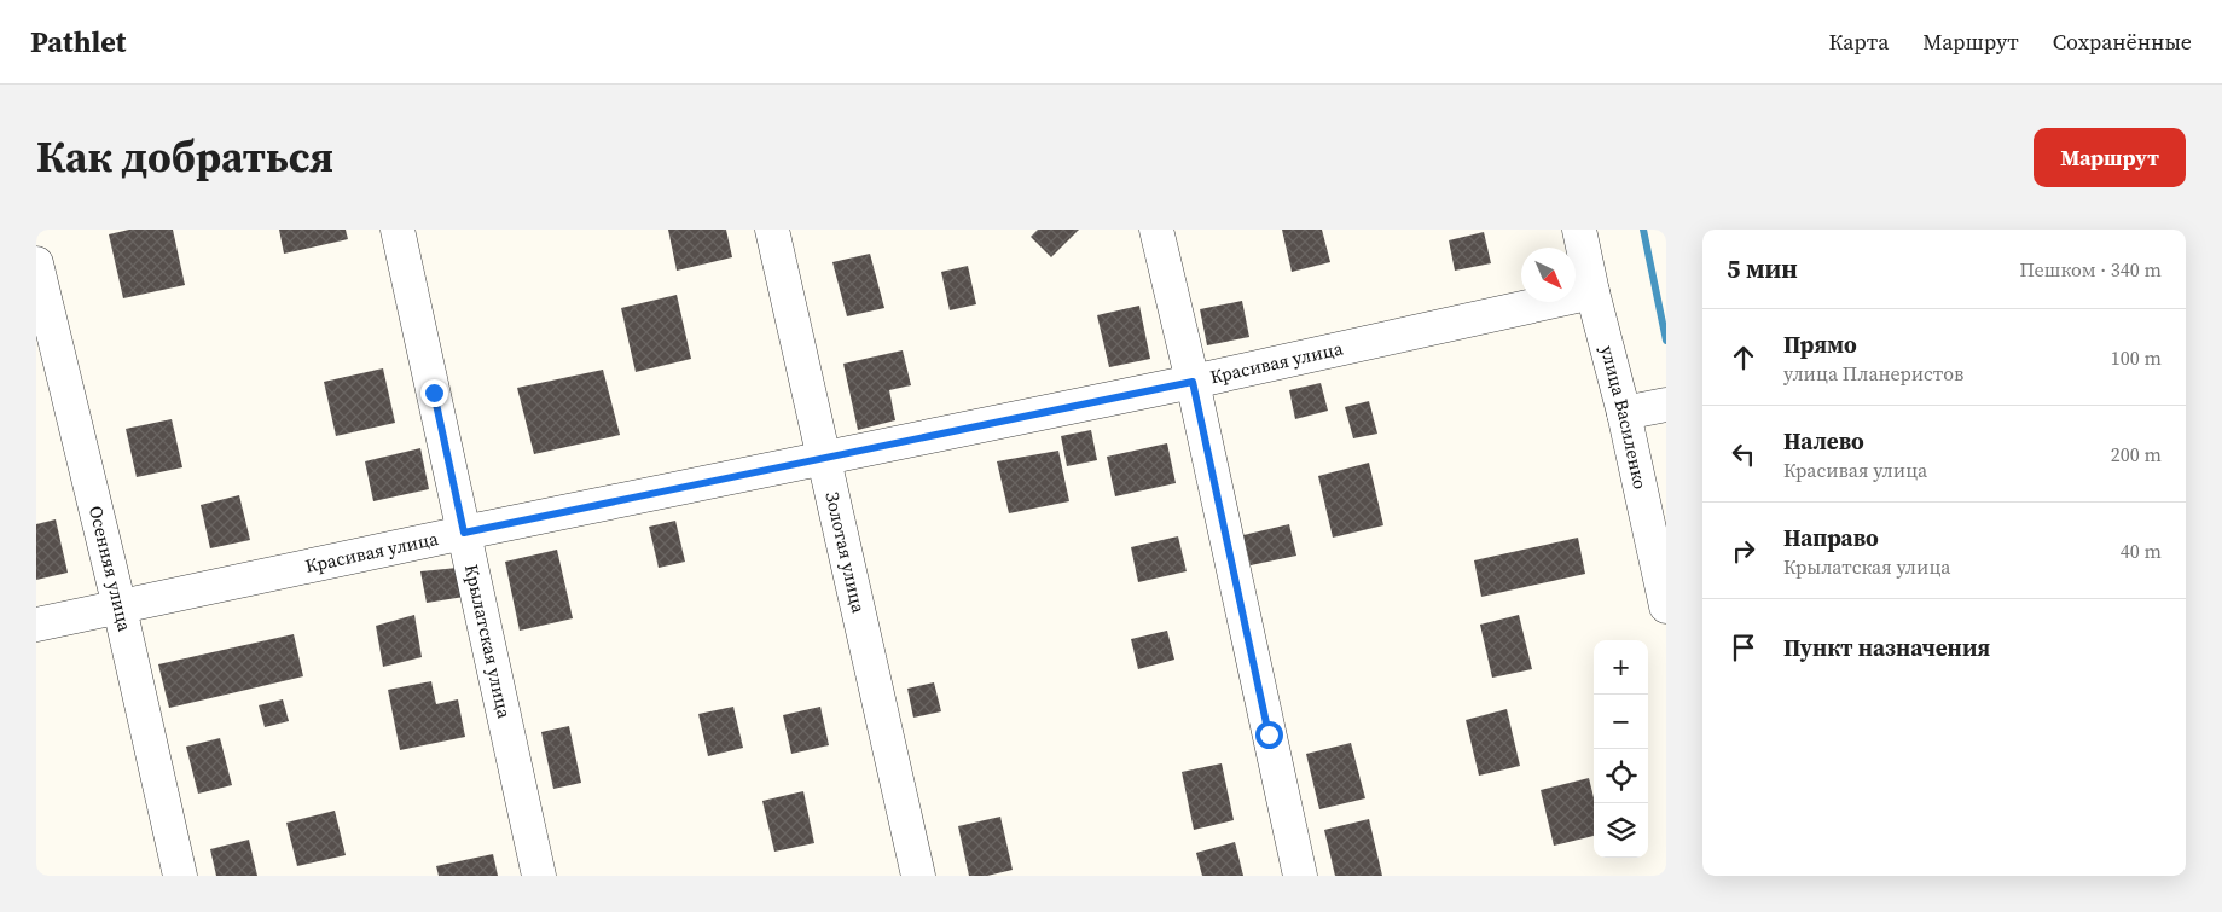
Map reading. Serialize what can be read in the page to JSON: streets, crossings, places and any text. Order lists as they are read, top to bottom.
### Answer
{
  "streets": {
    "street": [
      "Красивая улица",
      "улица Василенко",
      "Золотая улица",
      "Осенняя улица",
      "Крылатская улица"
    ]
  },
  "crossings": [
    ["Красивая улица", "улица Василенко"],
    ["Красивая улица", "Золотая улица"],
    ["Красивая улица", "Осенняя улица"],
    ["Красивая улица", "Крылатская улица"]
  ],
  "north": "bottom right",
  "page": {
    "header": "Pathlet",
    "nav": ["Карта", "Маршрут", "Сохранённые"],
    "title": "Как добраться",
    "buttons": "Маршрут",
    "heading": ["5 мин", "Пешком · 340 m"],
    "list": [
      ["Прямо", "улица Планеристов", "100 m"],
      ["Налево", "Красивая улица", "200 m"],
      ["Направо", "Крылатская улица", "40 m"],
      "Пункт назначения"
    ],
    "map_buttons": ["+", "−"]
  }
}
